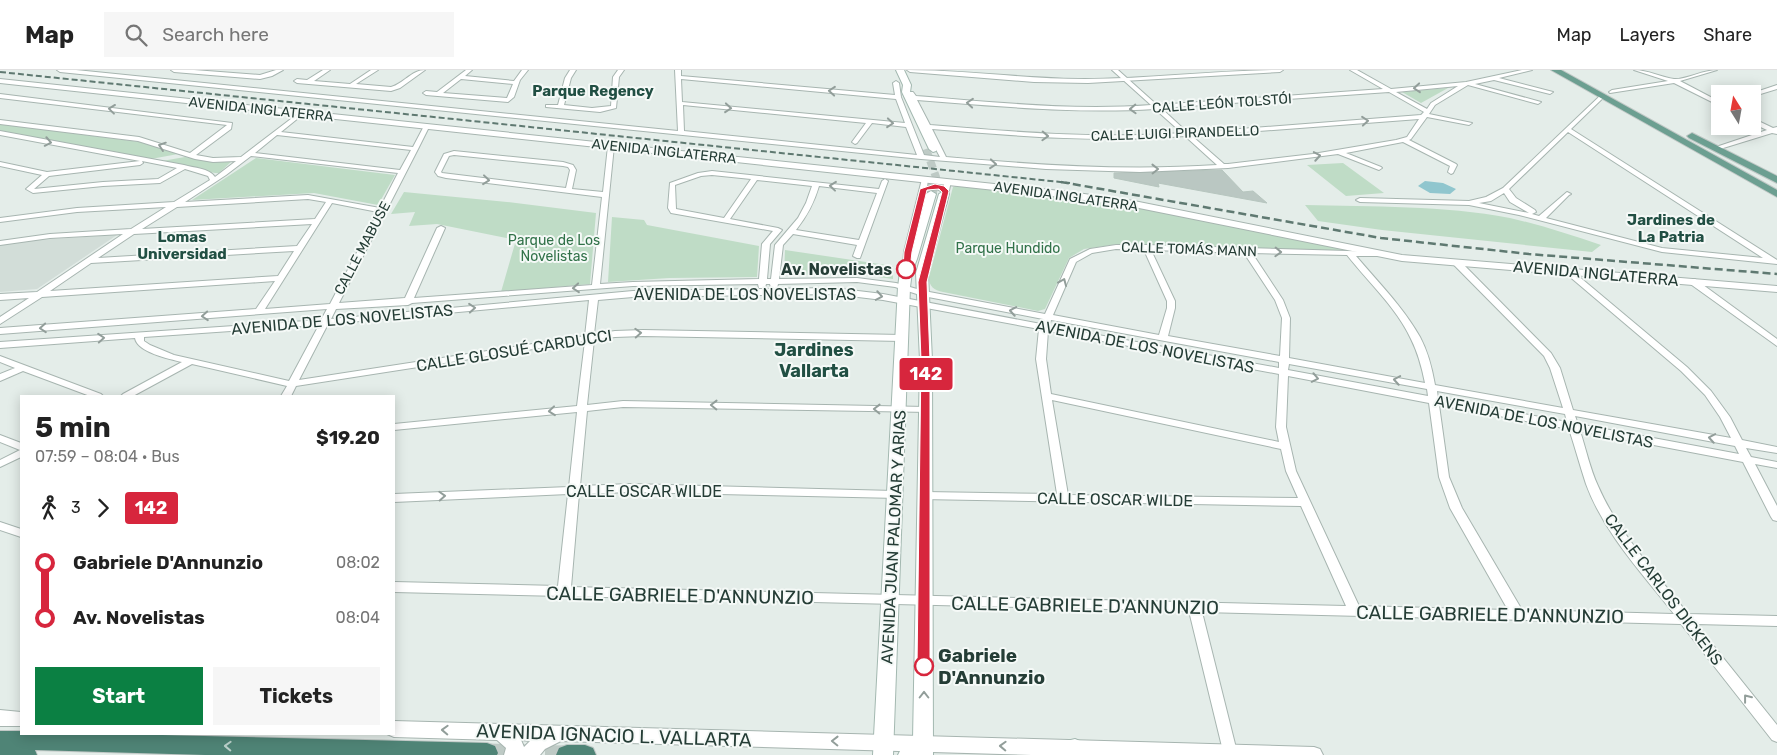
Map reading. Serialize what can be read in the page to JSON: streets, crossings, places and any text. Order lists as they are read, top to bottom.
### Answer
{
  "streets": {
    "highway": ["AVENIDA IGNACIO L. VALLARTA"],
    "main road": ["AVENIDA JUAN PALOMAR Y ARIAS"],
    "street": [
      "CALLE LEÓN TOLSTÓI",
      "AVENIDA INGLATERRA",
      "CALLE LUIGI PIRANDELLO",
      "CALLE MABUSE",
      "CALLE TOMÁS MANN",
      "AVENIDA DE LOS NOVELISTAS",
      "CALLE GLOSUÉ CARDUCCI",
      "CALLE OSCAR WILDE",
      "CALLE CARLOS DICKENS",
      "CALLE GABRIELE D'ANNUNZIO"
    ]
  },
  "crossings": [
    ["AVENIDA INGLATERRA", "CALLE MABUSE"],
    ["AVENIDA INGLATERRA", "CALLE TOMÁS MANN"],
    ["AVENIDA INGLATERRA", "AVENIDA JUAN PALOMAR Y ARIAS"],
    ["AVENIDA INGLATERRA", "CALLE CARLOS DICKENS"],
    ["CALLE MABUSE", "AVENIDA DE LOS NOVELISTAS"],
    ["CALLE MABUSE", "CALLE GLOSUÉ CARDUCCI"],
    ["CALLE TOMÁS MANN", "AVENIDA DE LOS NOVELISTAS"],
    ["CALLE TOMÁS MANN", "CALLE OSCAR WILDE"],
    ["AVENIDA DE LOS NOVELISTAS", "CALLE GLOSUÉ CARDUCCI"],
    ["AVENIDA DE LOS NOVELISTAS", "AVENIDA JUAN PALOMAR Y ARIAS"],
    ["AVENIDA DE LOS NOVELISTAS", "CALLE CARLOS DICKENS"],
    ["CALLE GLOSUÉ CARDUCCI", "AVENIDA JUAN PALOMAR Y ARIAS"],
    ["CALLE OSCAR WILDE", "AVENIDA JUAN PALOMAR Y ARIAS"],
    ["AVENIDA JUAN PALOMAR Y ARIAS", "CALLE GABRIELE D'ANNUNZIO"],
    ["AVENIDA JUAN PALOMAR Y ARIAS", "AVENIDA IGNACIO L. VALLARTA"],
    ["CALLE CARLOS DICKENS", "CALLE GABRIELE D'ANNUNZIO"]
  ],
  "one_way": ["CALLE TOMÁS MANN", "AVENIDA IGNACIO L. VALLARTA"],
  "districts": [
    "Parque Regency",
    "Jardines de La Patria",
    "Lomas Universidad",
    "Jardines Vallarta"
  ],
  "parks": ["Parque de Los Novelistas", "Parque Hundido"],
  "places": ["Av. Novelistas", "Gabriele D'Annunzio"],
  "lines": ["bus line 142"],
  "north": "top",
  "page": {
    "header": "Map",
    "search": "Search here",
    "nav": ["Map", "Layers", "Share"],
    "on_map": "142",
    "heading": ["5 min", "07:59 – 08:04 · Bus", "$19.20"],
    "legs": ["3", "142"],
    "list": [
      {
        "name": "Gabriele D'Annunzio",
        "value": "08:02"
      },
      {
        "name": "Av. Novelistas",
        "value": "08:04"
      }
    ],
    "buttons": ["Start", "Tickets"]
  }
}
